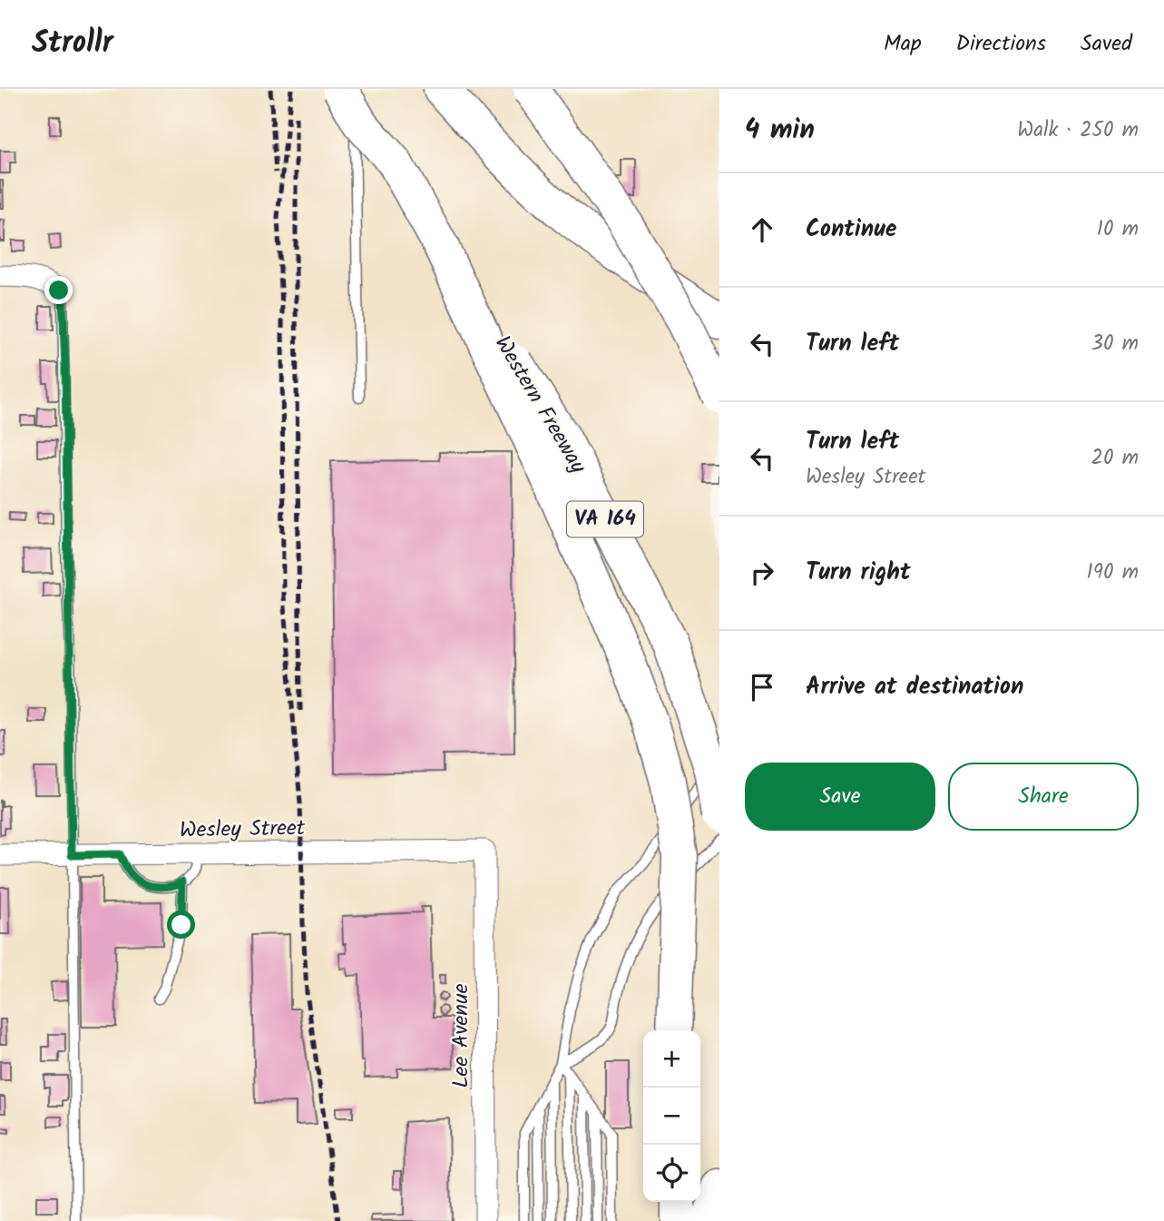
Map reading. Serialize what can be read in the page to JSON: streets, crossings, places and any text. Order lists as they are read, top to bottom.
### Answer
{
  "streets": {
    "highway": ["Western Freeway", "VA 164"],
    "street": ["Wesley Street", "Lee Avenue"]
  },
  "crossings": [
    ["Wesley Street", "Lee Avenue"]
  ],
  "page": {
    "header": "Strollr",
    "nav": ["Map", "Directions", "Saved"],
    "heading": ["4 min", "Walk · 250 m"],
    "list": [
      ["Continue", "10 m"],
      ["Turn left", "30 m"],
      ["Turn left", "Wesley Street", "20 m"],
      ["Turn right", "190 m"],
      "Arrive at destination"
    ],
    "buttons": ["Save", "Share"],
    "map_buttons": ["+", "−"]
  }
}
